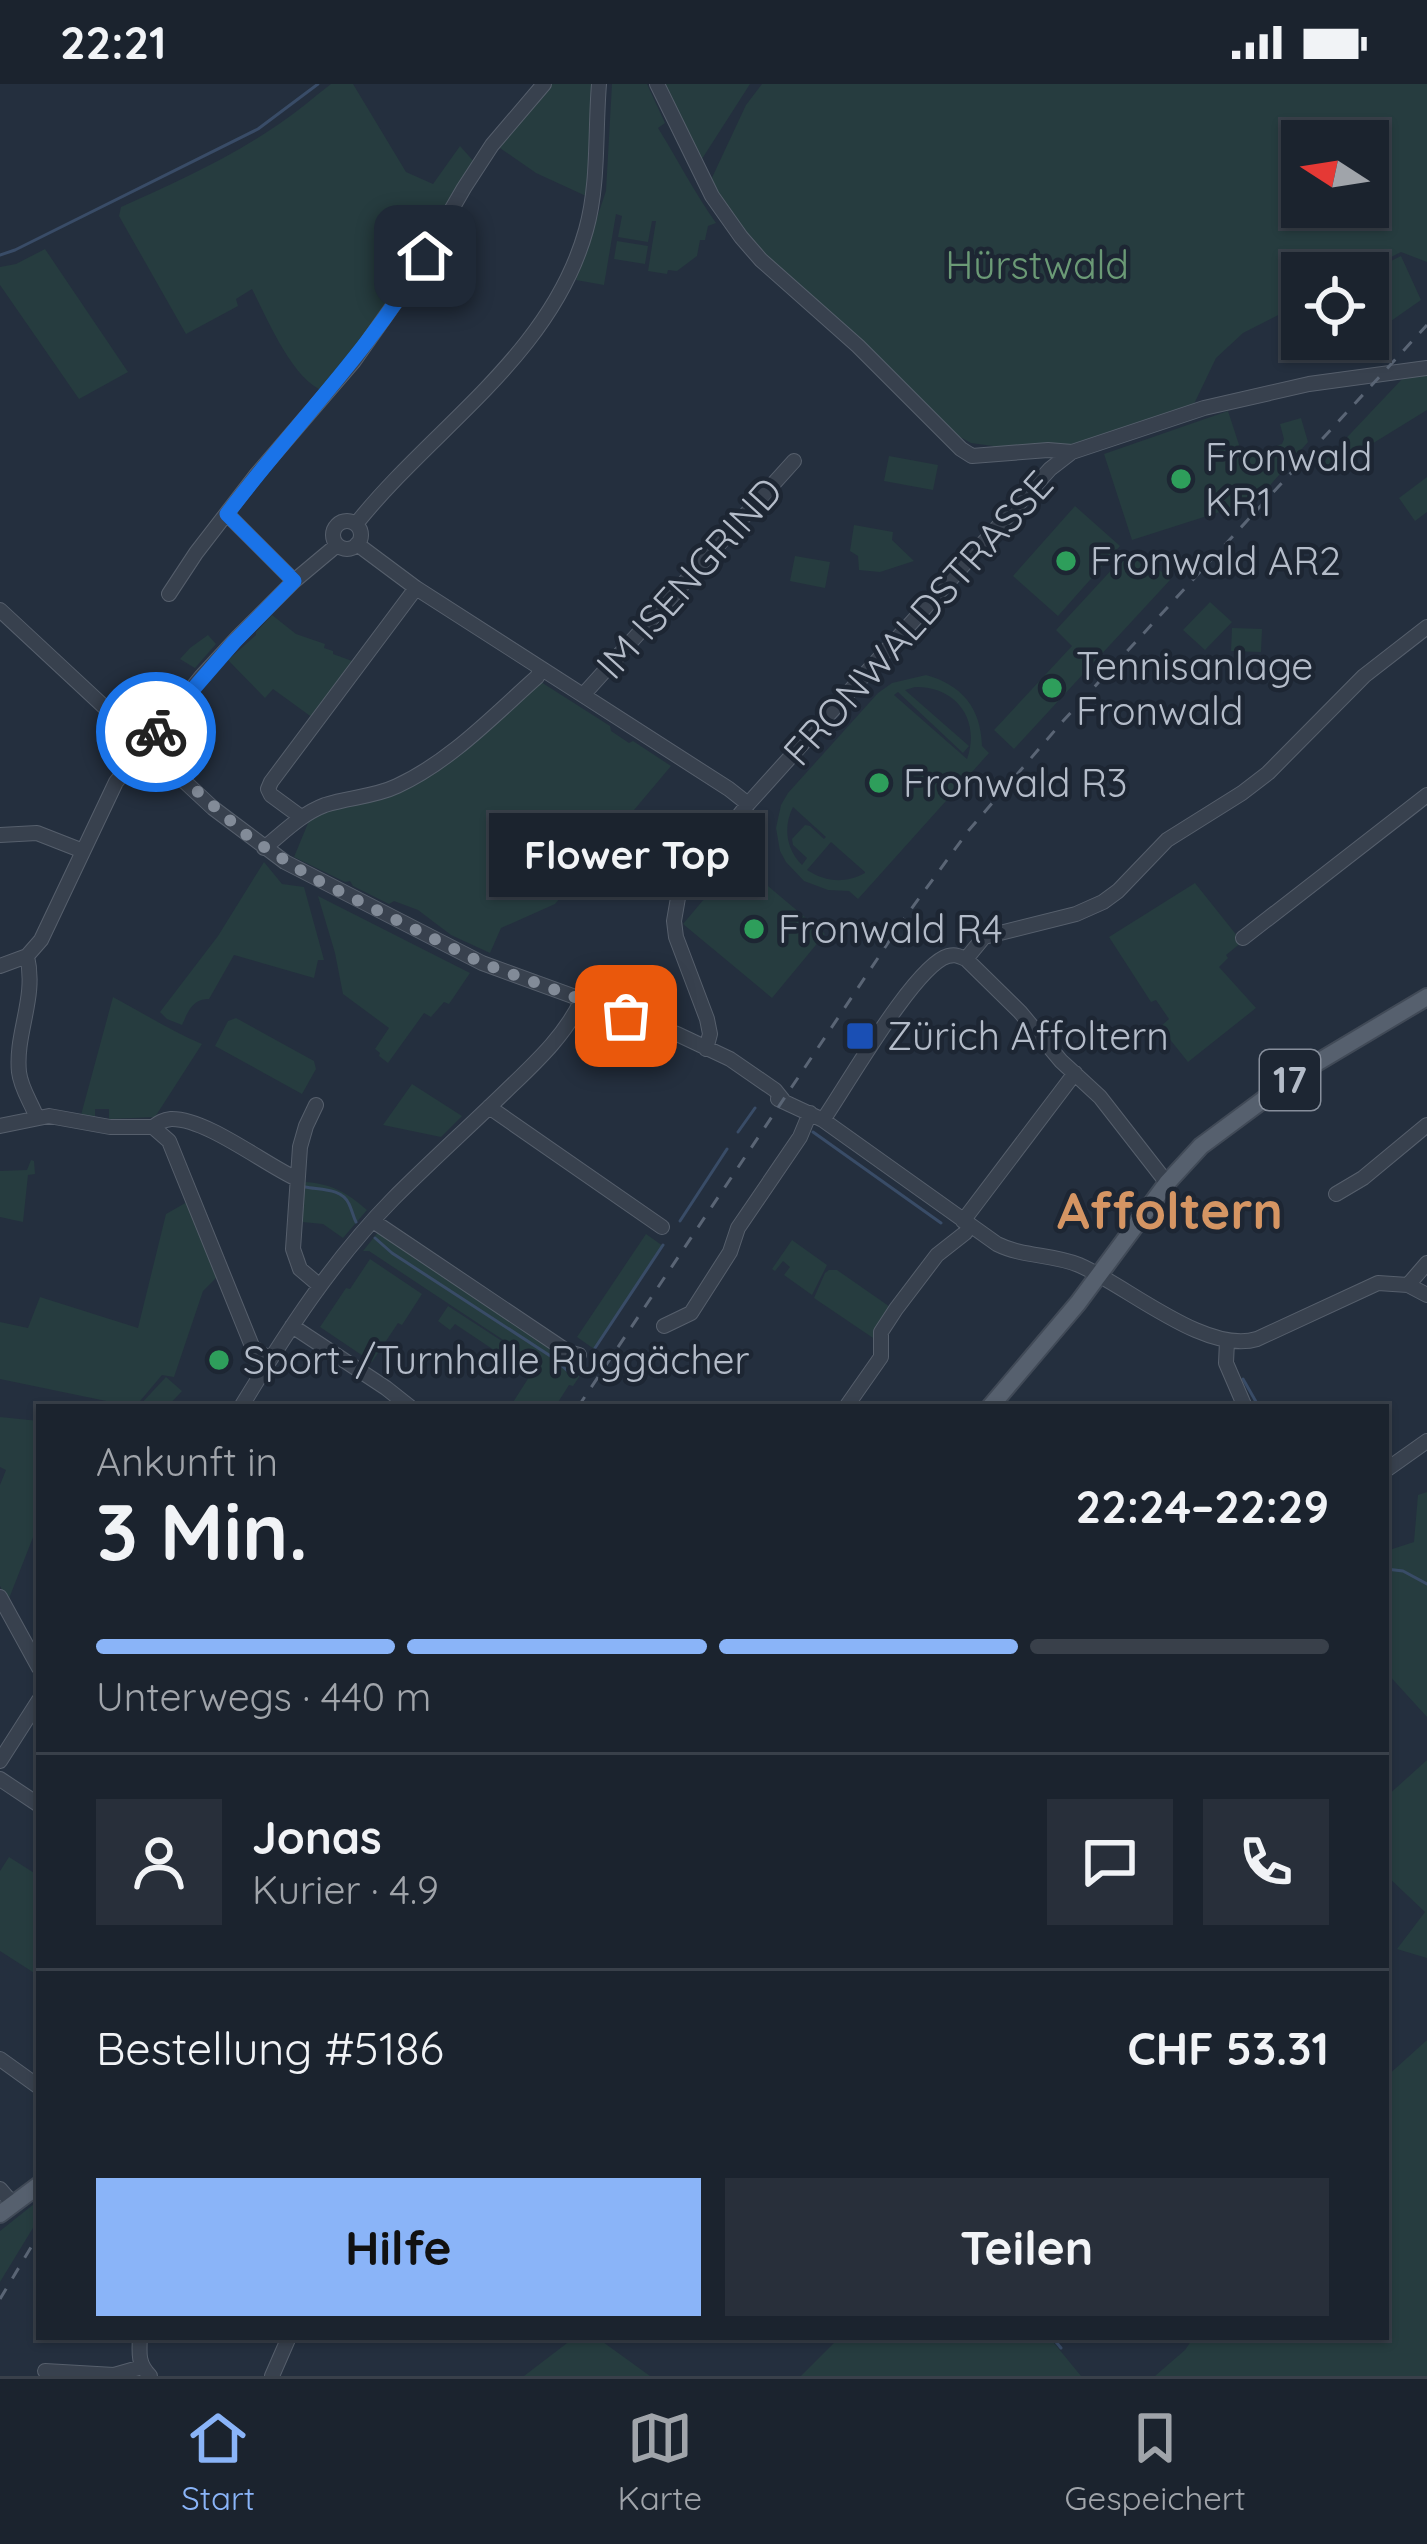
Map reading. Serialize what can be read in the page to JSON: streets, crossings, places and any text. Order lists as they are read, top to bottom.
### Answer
{
  "streets": {
    "main road": ["17"],
    "street": ["IM ISENGRIND", "FRONWALDSTRASSE"]
  },
  "districts": ["Affoltern"],
  "parks": ["Hürstwald"],
  "places": {
    "other": [
      "Fronwald KR1",
      "Fronwald AR2",
      "Tennisanlage Fronwald",
      "Fronwald R3",
      "Fronwald R4",
      "Flower Top",
      "Sport-/Turnhalle Ruggächer"
    ],
    "transit": ["Zürich Affoltern"]
  },
  "north": "left",
  "page": {
    "status": "22:21",
    "bubble": "Flower Top",
    "heading": ["3 Min.", "Ankunft in", "22:24–22:29"],
    "panel": [
      "Jonas",
      "Kurier · 4.9",
      "Bestellung #5186",
      "CHF 53.31"
    ],
    "bar": "Unterwegs · 440 m",
    "buttons": ["Hilfe", "Teilen"],
    "tabs": ["Start", "Karte", "Gespeichert"]
  }
}
